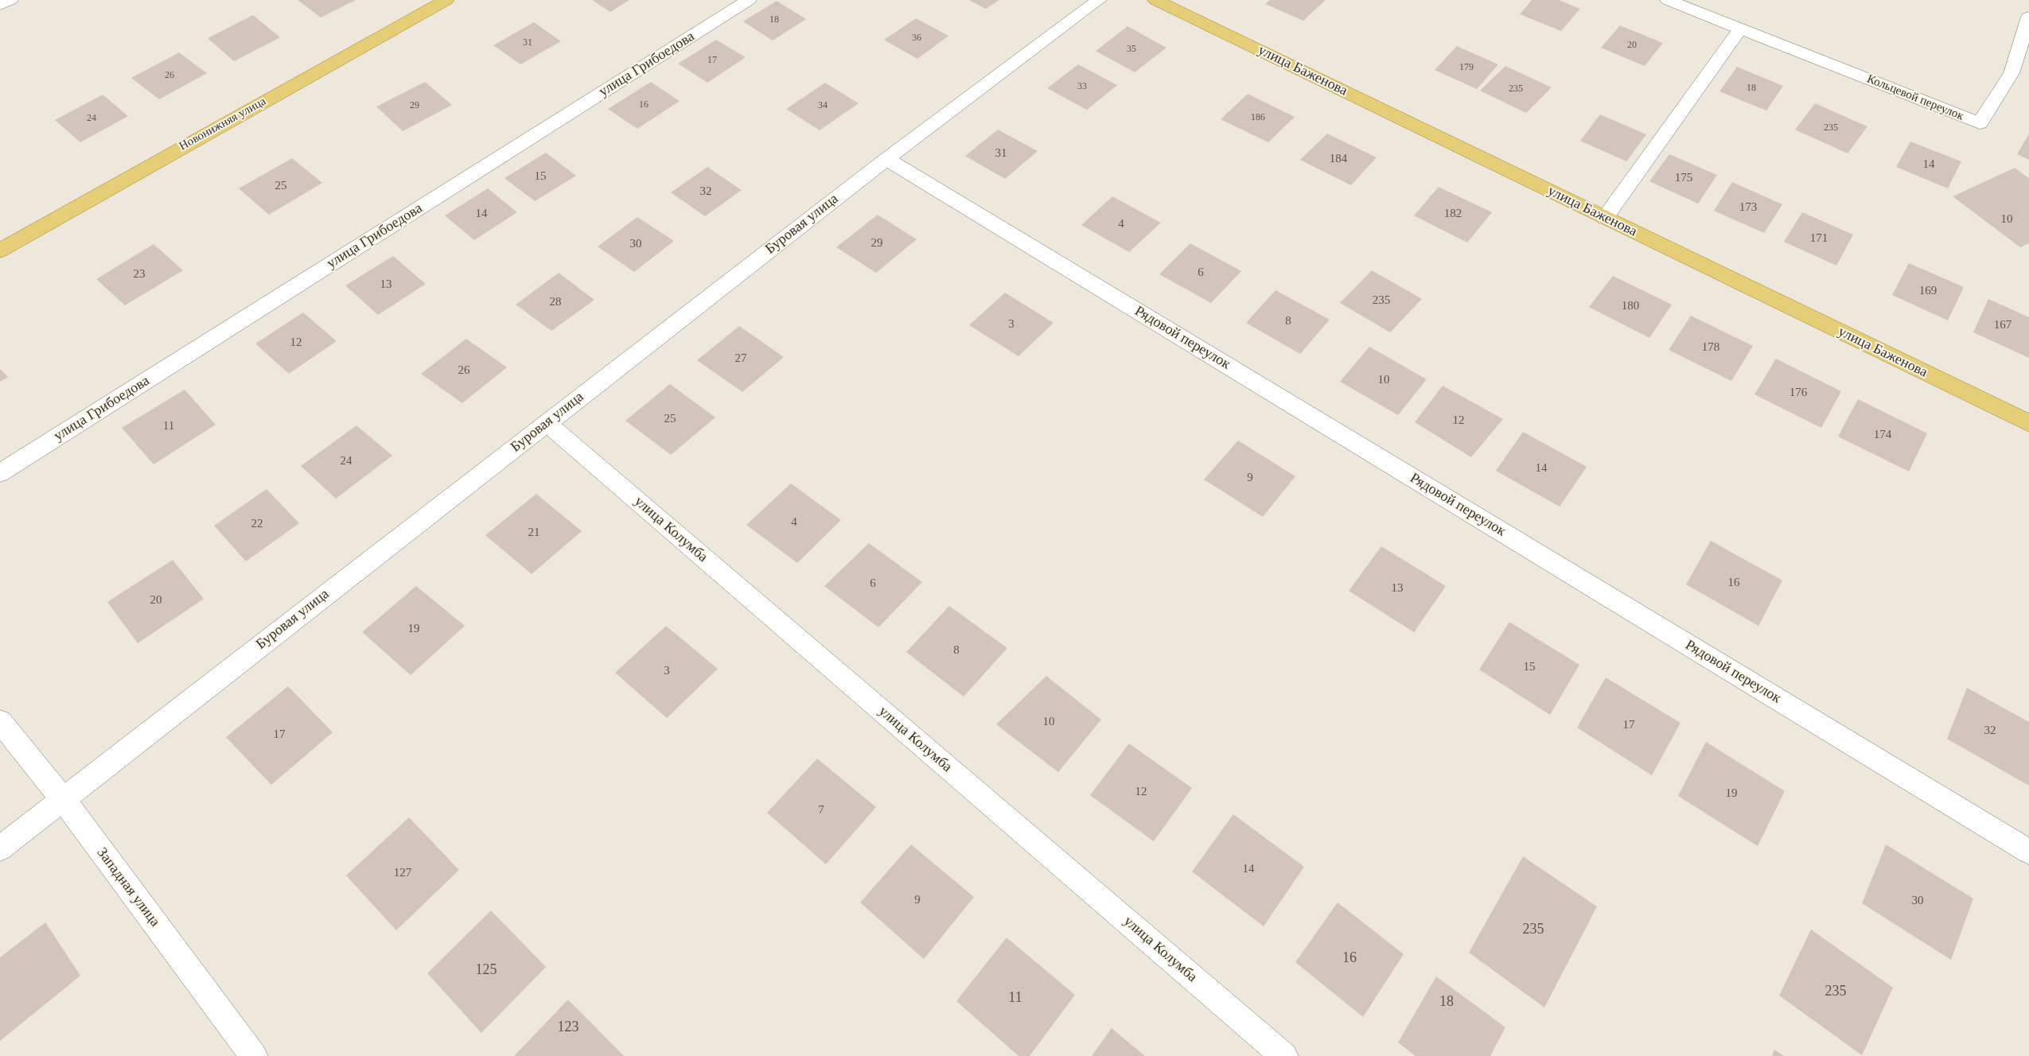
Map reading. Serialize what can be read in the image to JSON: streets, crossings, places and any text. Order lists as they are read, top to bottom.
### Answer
{
  "streets": {
    "main road": ["улица Баженова", "Новонижняя улица"],
    "street": [
      "улица Грибоедова",
      "Кольцевой переулок",
      "Буровая улица",
      "Рядовой переулок",
      "улица Колумба",
      "Западная улица"
    ]
  },
  "crossings": [
    ["Буровая улица", "Рядовой переулок"],
    ["Буровая улица", "улица Колумба"],
    ["Буровая улица", "Западная улица"]
  ],
  "house_numbers": [
    "18",
    "36",
    "31",
    "20",
    "35",
    "17",
    "179",
    "26",
    "33",
    "18",
    "235",
    "16",
    "29",
    "34",
    "186",
    "24",
    "235",
    "31",
    "184",
    "14",
    "15",
    "175",
    "25",
    "32",
    "173",
    "14",
    "182",
    "10",
    "4",
    "171",
    "29",
    "30",
    "6",
    "23",
    "13",
    "169",
    "235",
    "28",
    "180",
    "8",
    "3",
    "167",
    "12",
    "178",
    "27",
    "26",
    "10",
    "176",
    "25",
    "12",
    "11",
    "174",
    "24",
    "14",
    "9",
    "4",
    "22",
    "21",
    "16",
    "6",
    "13",
    "20",
    "19",
    "8",
    "15",
    "3",
    "10",
    "17",
    "32",
    "17",
    "12",
    "19",
    "7",
    "14",
    "127",
    "9",
    "30",
    "235",
    "16",
    "125",
    "235",
    "11",
    "18",
    "123"
  ]
}
